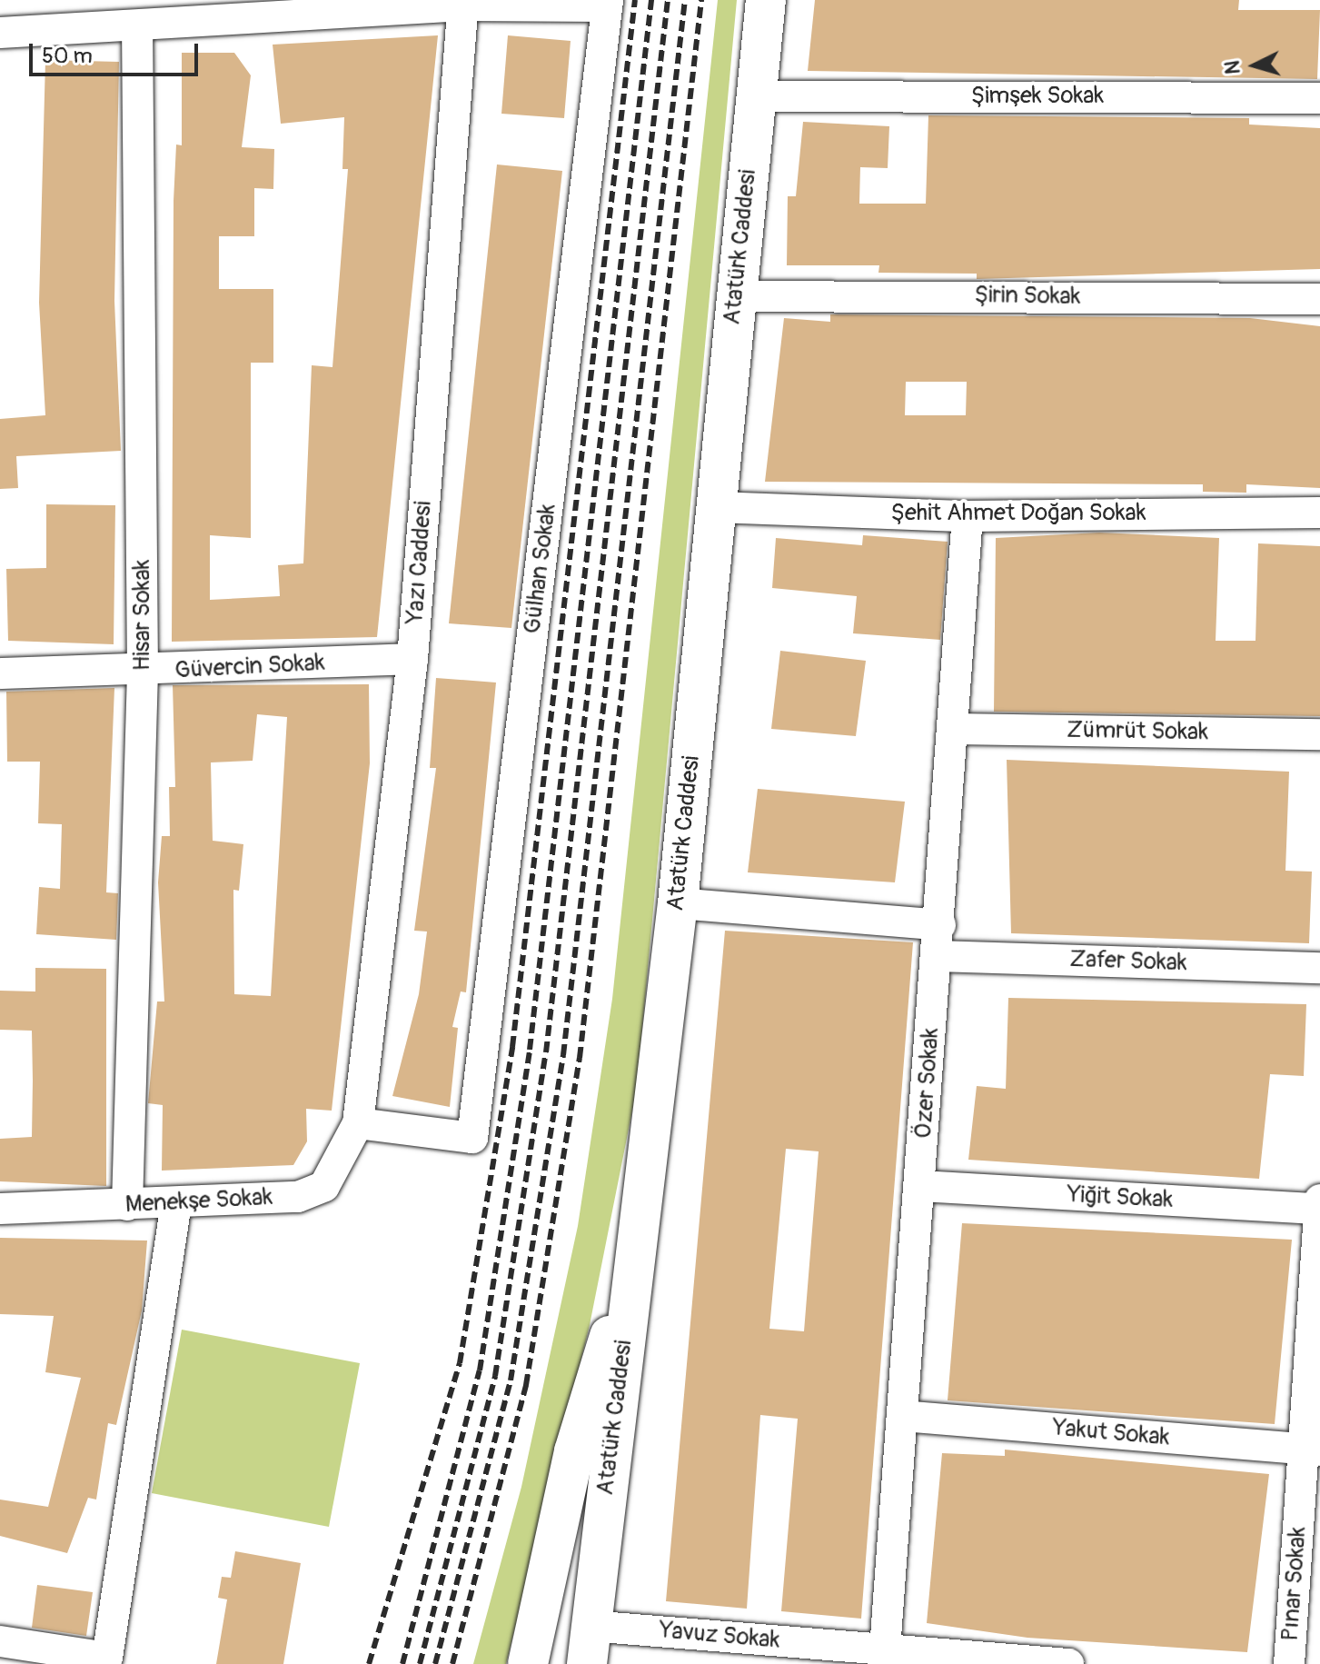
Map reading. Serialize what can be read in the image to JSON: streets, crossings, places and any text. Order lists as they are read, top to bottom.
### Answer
{
  "streets": {
    "main road": ["Atatürk Caddesi"],
    "street": [
      "Şimşek Sokak",
      "Şirin Sokak",
      "Şehit Ahmet Doğan Sokak",
      "Yazı Caddesi",
      "Gülhan Sokak",
      "Hisar Sokak",
      "Güvercin Sokak",
      "Zümrüt Sokak",
      "Zafer Sokak",
      "Özer Sokak",
      "Yiğit Sokak",
      "Menekşe Sokak",
      "Yakut Sokak",
      "Pınar Sokak",
      "Yavuz Sokak"
    ]
  },
  "crossings": [
    ["Şimşek Sokak", "Atatürk Caddesi"],
    ["Atatürk Caddesi", "Şirin Sokak"],
    ["Atatürk Caddesi", "Şehit Ahmet Doğan Sokak"],
    ["Atatürk Caddesi", "Zafer Sokak"],
    ["Atatürk Caddesi", "Yavuz Sokak"],
    ["Şehit Ahmet Doğan Sokak", "Özer Sokak"],
    ["Yazı Caddesi", "Gülhan Sokak"],
    ["Yazı Caddesi", "Güvercin Sokak"],
    ["Yazı Caddesi", "Menekşe Sokak"],
    ["Gülhan Sokak", "Menekşe Sokak"],
    ["Hisar Sokak", "Güvercin Sokak"],
    ["Hisar Sokak", "Menekşe Sokak"],
    ["Zümrüt Sokak", "Özer Sokak"],
    ["Zafer Sokak", "Özer Sokak"],
    ["Özer Sokak", "Yiğit Sokak"],
    ["Özer Sokak", "Yakut Sokak"],
    ["Özer Sokak", "Yavuz Sokak"],
    ["Yiğit Sokak", "Pınar Sokak"],
    ["Yakut Sokak", "Pınar Sokak"]
  ],
  "scale_bar": "50 m",
  "north": "left"
}
